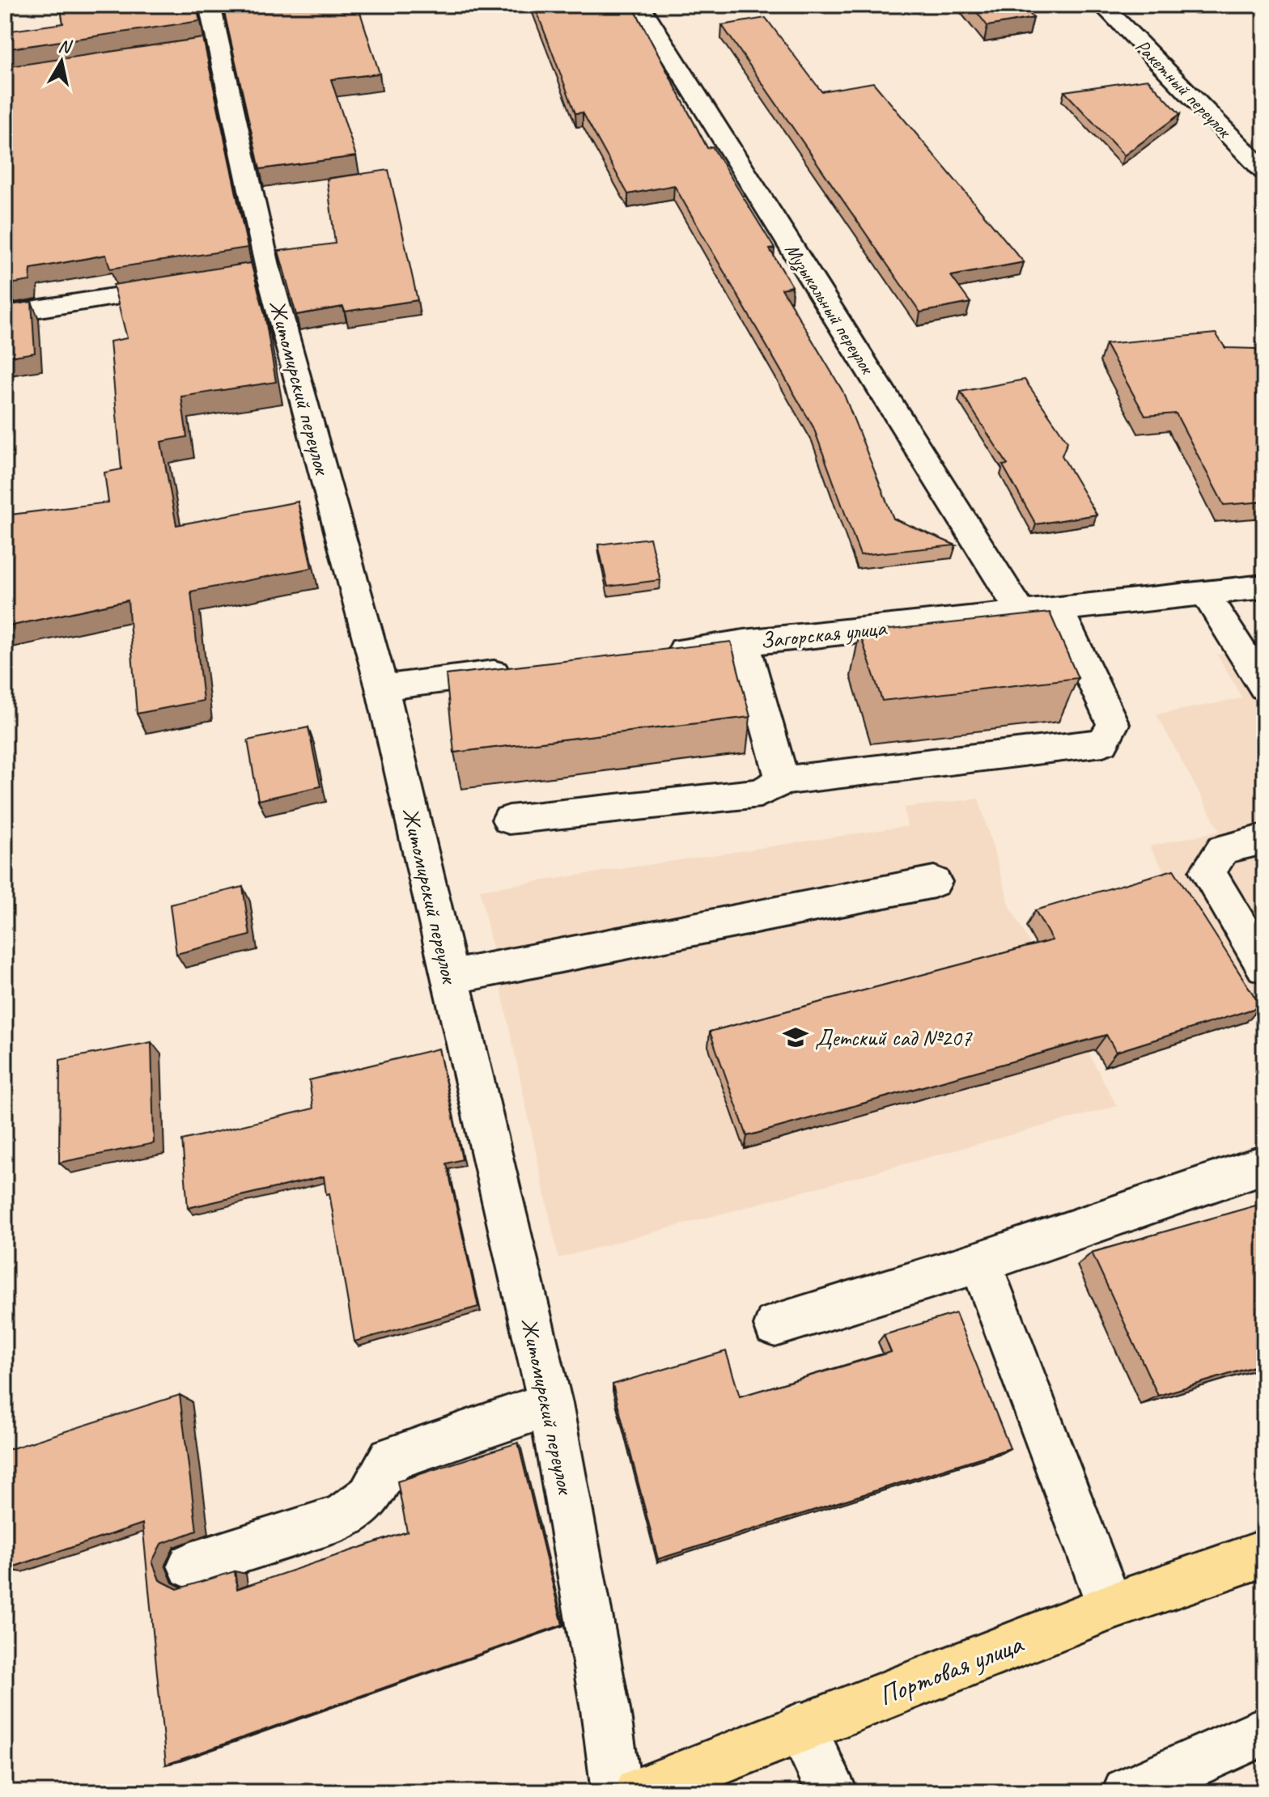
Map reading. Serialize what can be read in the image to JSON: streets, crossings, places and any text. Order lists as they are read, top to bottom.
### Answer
{
  "streets": {
    "main road": ["Портовая улица"],
    "street": [
      "Ракетный переулок",
      "Музыкальный переулок",
      "Житомирский переулок",
      "Загорская улица"
    ]
  },
  "crossings": [
    ["Музыкальный переулок", "Загорская улица"]
  ],
  "places": {
    "school or university": ["Детский сад №207"]
  },
  "north": "top"
}
